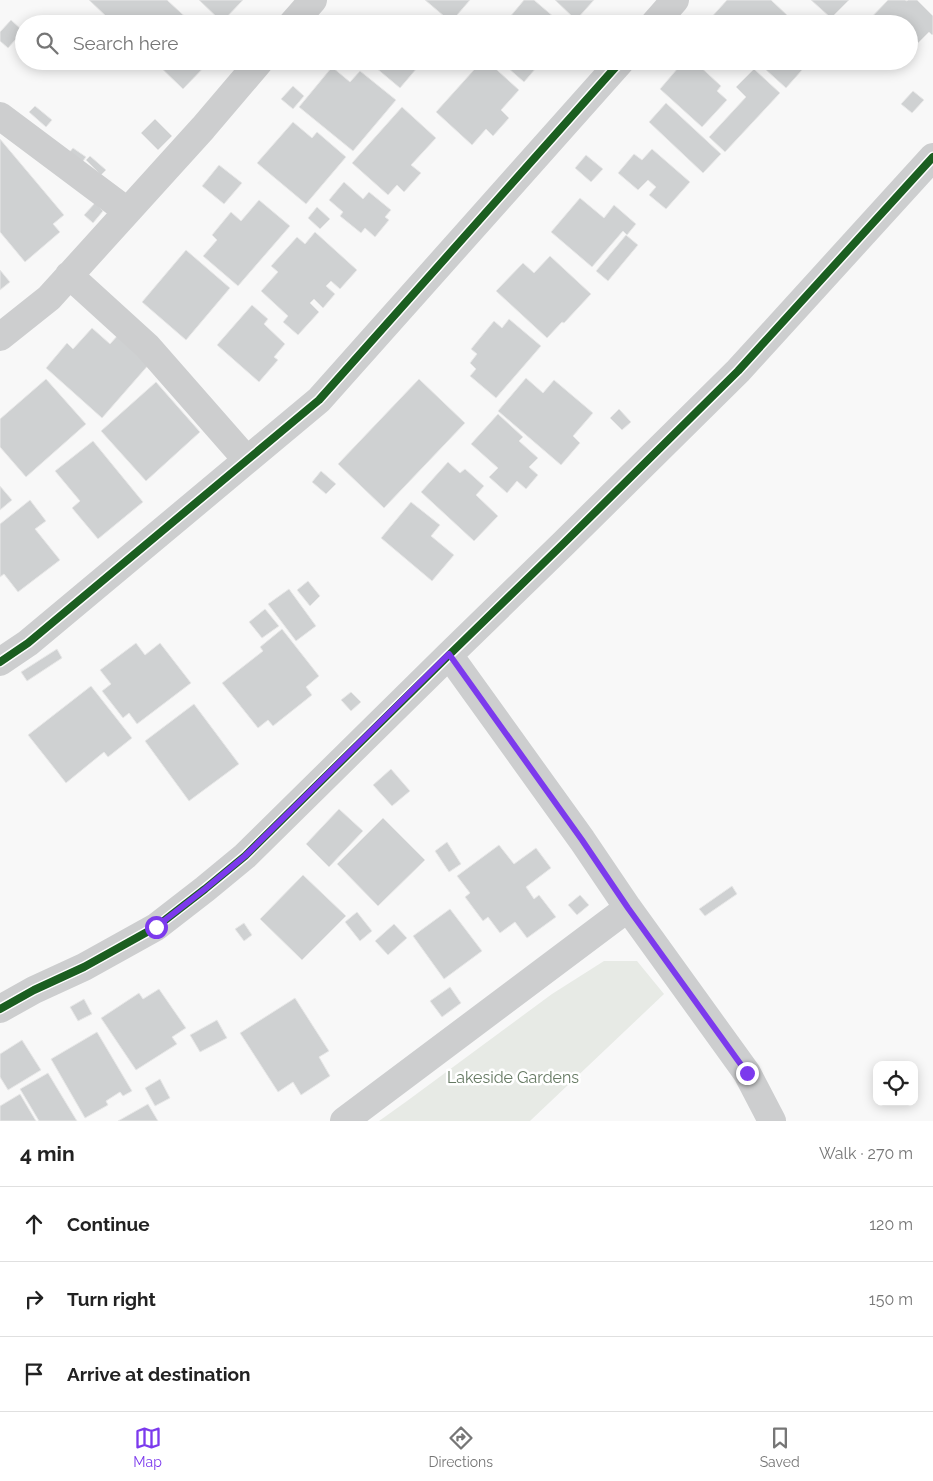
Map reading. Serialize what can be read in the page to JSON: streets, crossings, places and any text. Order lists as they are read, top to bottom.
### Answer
{
  "parks": ["Lakeside Gardens"],
  "page": {
    "search": "Search here",
    "heading": ["4 min", "Walk · 270 m"],
    "list": [
      ["Continue", "120 m"],
      ["Turn right", "150 m"],
      "Arrive at destination"
    ],
    "nav": ["Map", "Directions", "Saved"]
  }
}
